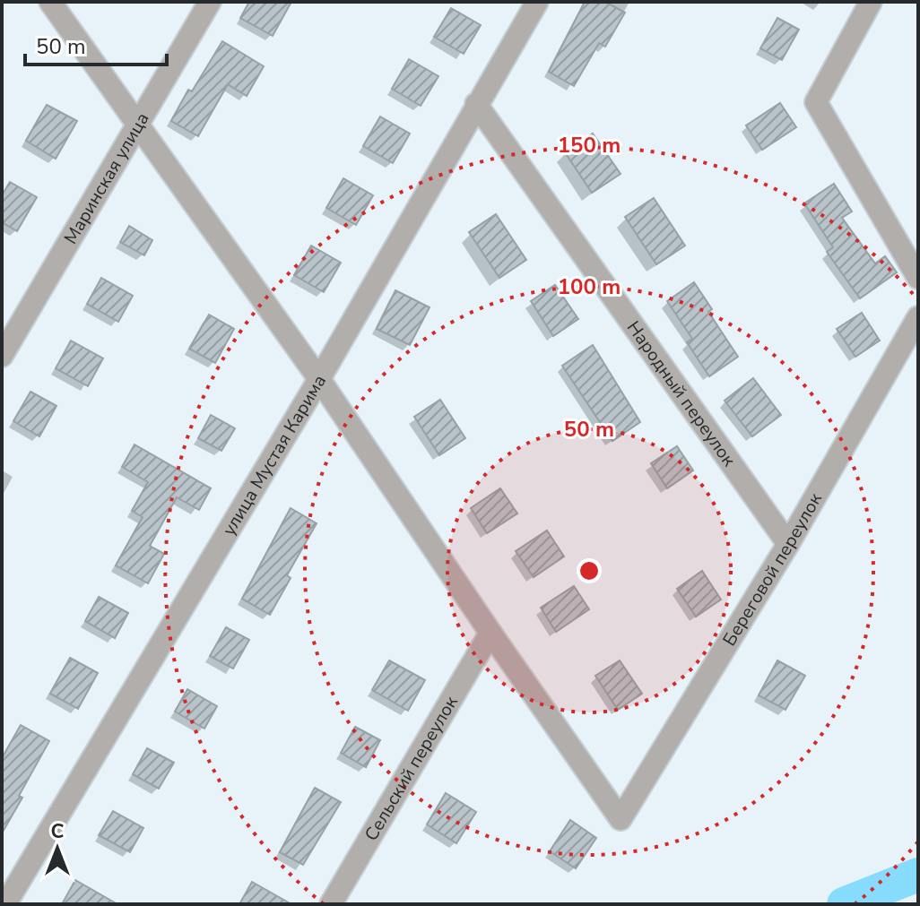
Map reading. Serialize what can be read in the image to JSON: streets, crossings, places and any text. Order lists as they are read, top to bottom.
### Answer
{
  "streets": {
    "street": [
      "Маринская улица",
      "Народный переулок",
      "улица Мустая Карима",
      "Береговой переулок",
      "Сельский переулок"
    ]
  },
  "crossings": [
    ["Народный переулок", "улица Мустая Карима"],
    ["Народный переулок", "Береговой переулок"],
    ["Береговой переулок", "Сельский переулок"]
  ],
  "scale_bar": "50 m",
  "north": "top",
  "rings": ["150 m", "100 m", "50 m"]
}
